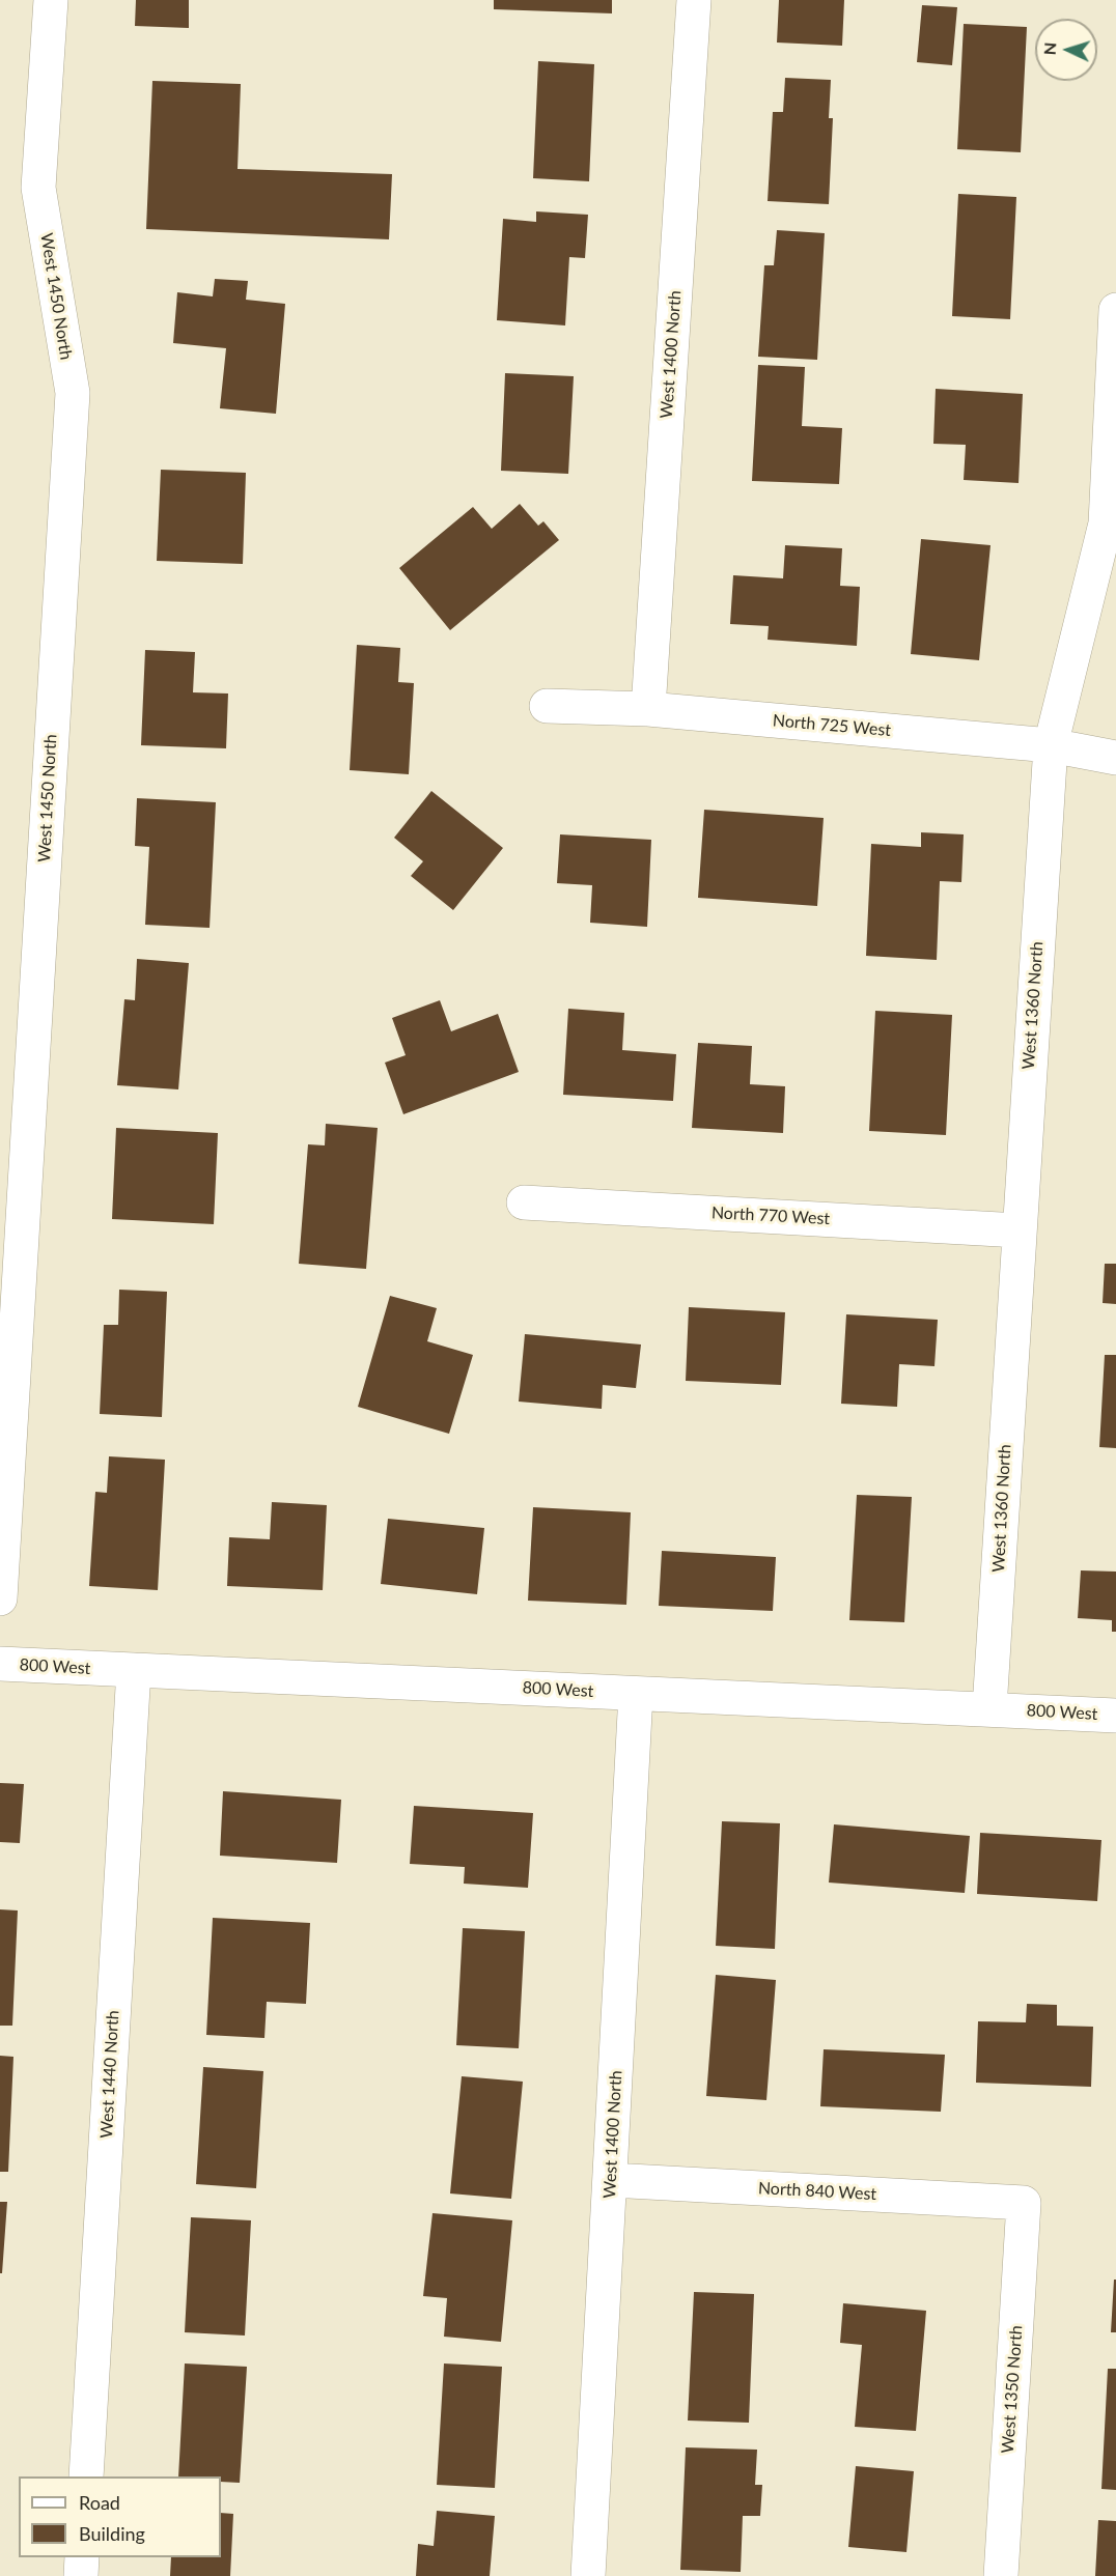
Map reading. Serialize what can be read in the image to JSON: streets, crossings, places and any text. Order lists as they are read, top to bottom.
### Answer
{
  "streets": {
    "street": [
      "West 1450 North",
      "West 1400 North",
      "North 725 West",
      "West 1360 North",
      "North 770 West",
      "800 West",
      "West 1440 North",
      "North 840 West",
      "West 1350 North"
    ]
  },
  "crossings": [
    ["West 1400 North", "North 725 West"],
    ["West 1400 North", "800 West"],
    ["West 1400 North", "North 840 West"],
    ["North 725 West", "West 1360 North"],
    ["West 1360 North", "North 770 West"],
    ["West 1360 North", "800 West"],
    ["800 West", "West 1440 North"],
    ["North 840 West", "West 1350 North"]
  ],
  "legend": ["Road", "Building"],
  "north": "left"
}
